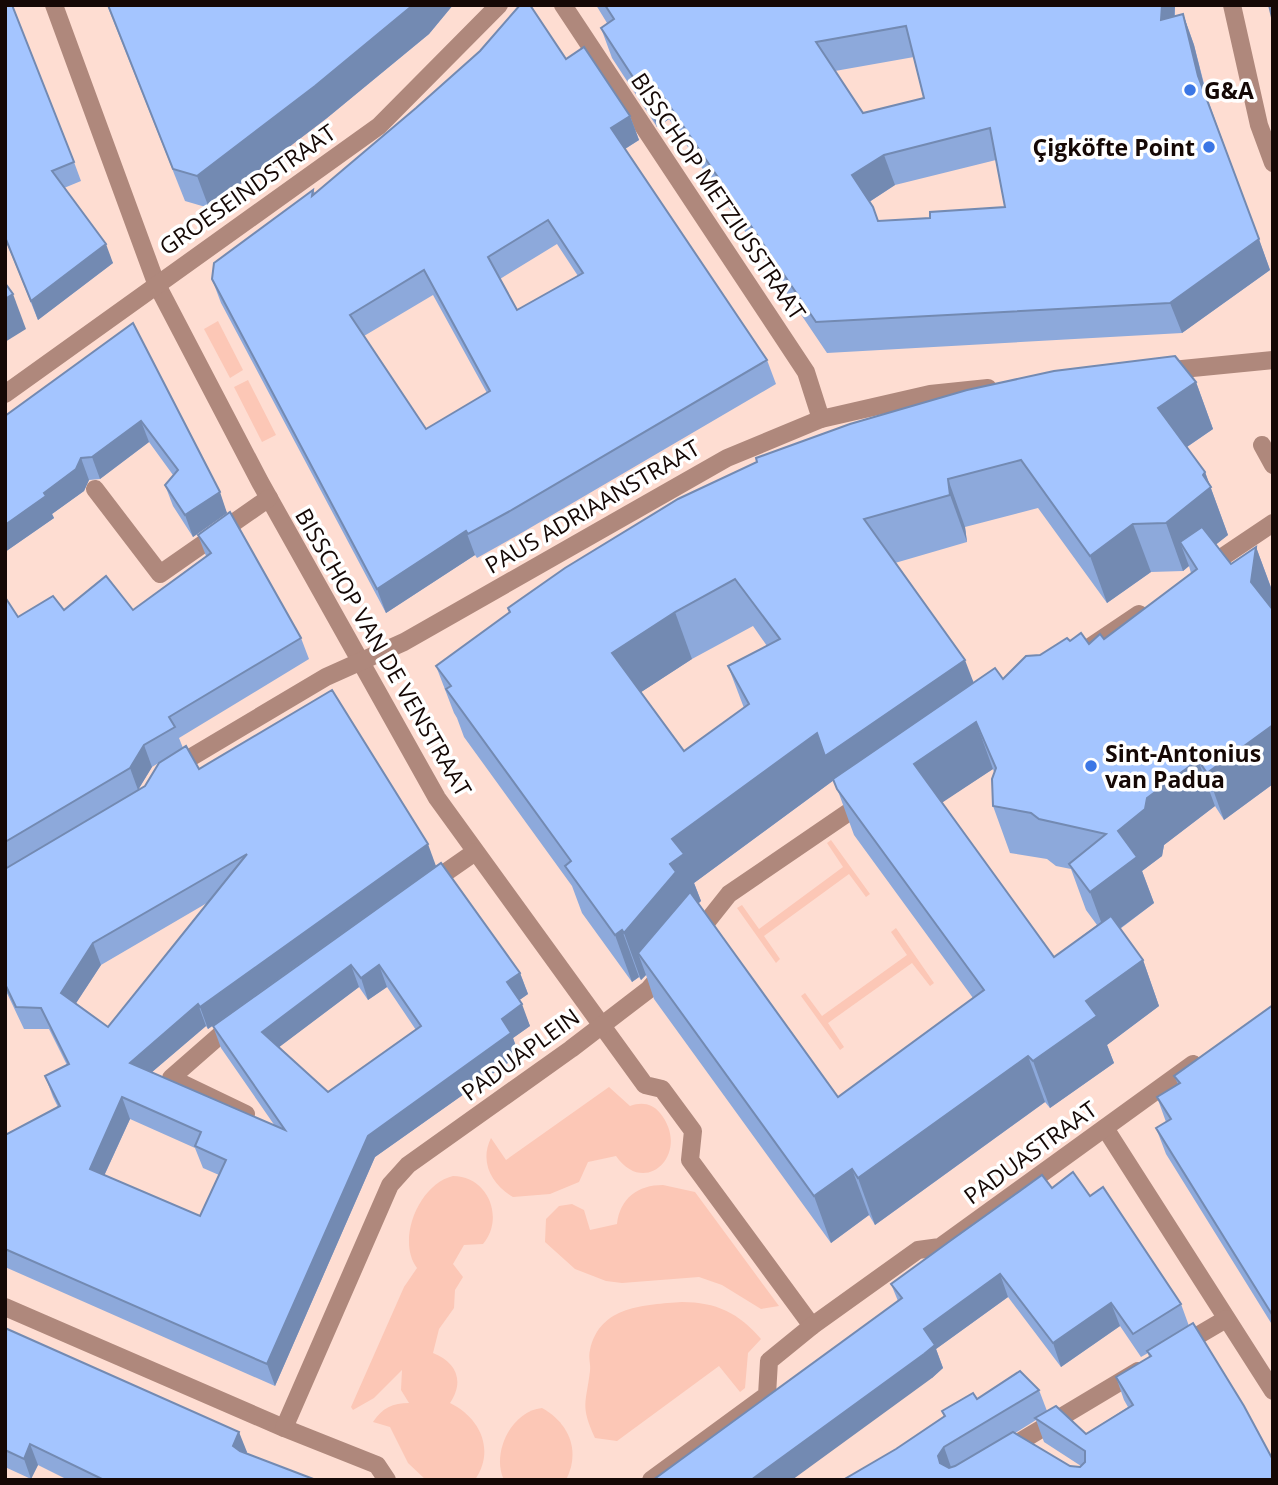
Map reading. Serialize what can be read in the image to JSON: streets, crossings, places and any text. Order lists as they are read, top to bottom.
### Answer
{
  "streets": {
    "street": [
      "GROESEINDSTRAAT",
      "BISSCHOP METZIUSSTRAAT",
      "PAUS ADRIAANSTRAAT",
      "BISSCHOP VAN DE VENSTRAAT",
      "PADUAPLEIN",
      "PADUASTRAAT"
    ]
  },
  "crossings": [
    ["GROESEINDSTRAAT", "BISSCHOP VAN DE VENSTRAAT"],
    ["BISSCHOP METZIUSSTRAAT", "PAUS ADRIAANSTRAAT"],
    ["PAUS ADRIAANSTRAAT", "BISSCHOP VAN DE VENSTRAAT"],
    ["BISSCHOP VAN DE VENSTRAAT", "PADUAPLEIN"],
    ["PADUAPLEIN", "PADUASTRAAT"]
  ],
  "places": ["G&A", "Çigköfte Point", "Sint-Antonius van Padua"]
}
